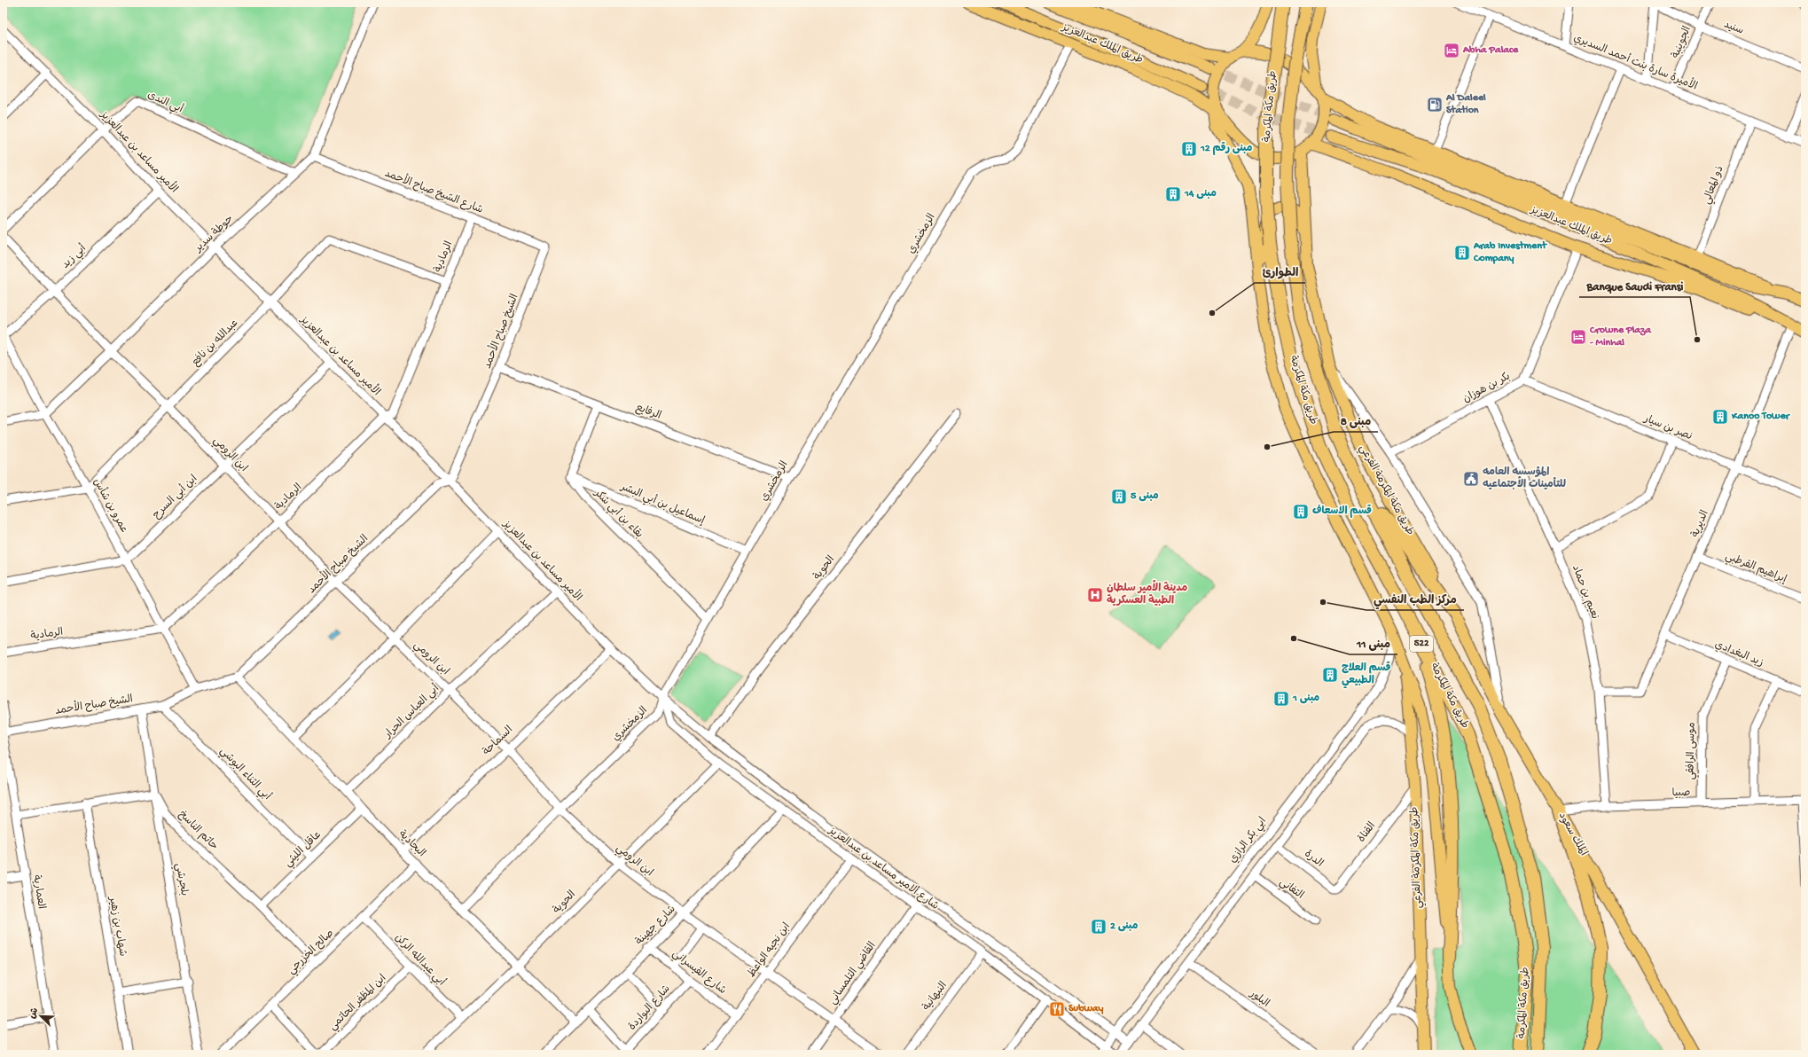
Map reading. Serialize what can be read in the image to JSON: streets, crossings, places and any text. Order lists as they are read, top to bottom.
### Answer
{
  "streets": {
    "highway": ["طريق مكة المكرمة", "522"],
    "main road": ["طريق الملك عبدالعزيز", "طريق مكة المكرمة الفرعي", "الملك سعود"],
    "street": [
      "سنيد",
      "الجوينبة",
      "الأميرة سارة بنت أحمد السديري",
      "أبي الندى",
      "الأمير مساعد بن عبدالعزيز",
      "ذو المعالي",
      "شارع الشيخ صباح الأحمد",
      "حوطة سدير",
      "الزمخشري",
      "أبي زيد",
      "الرمادية",
      "الشيخ صباح الأحمد",
      "عبدالله بن نافع",
      "بكر بن هوزان",
      "الرفايع",
      "نصر بن سيار",
      "ابن الرومي",
      "ابن أبي السرح",
      "إسماعيل بن أبي البشر",
      "عمرو بن شأس",
      "بقاء بن أبي شكر",
      "الديرية",
      "الحوية",
      "إبراهيم القرطبي",
      "نعيم بن حماد",
      "زيد البغدادي",
      "أبي العباس الحرار",
      "السماحة",
      "موسى الرافقي",
      "أبي الثناء البوشي",
      "صبيا",
      "حاتم الناسخ",
      "القناة",
      "ابي بكر الرازي",
      "البجادية",
      "عاقل الليثي",
      "الدرة",
      "شارع ألامير مساعد بن عبدالعزيز",
      "بلجرشي",
      "التفاني",
      "العمارية",
      "شارع جهينة",
      "شهاب بن زهير",
      "ابن نجيه الواعظ",
      "صالح الخزرجي",
      "أبي عبدالله الركن",
      "شارع القيسراني",
      "القاضي التلمساني",
      "النبهانية",
      "البلور",
      "ابن المظفر الحاتمي",
      "شارع البواردة"
    ]
  },
  "crossings": [
    ["سنيد", "الجوينبة"],
    ["الجوينبة", "الأميرة سارة بنت أحمد السديري"],
    ["طريق الملك عبدالعزيز", "الديرية"],
    ["الأميرة سارة بنت أحمد السديري", "ذو المعالي"],
    ["أبي الندى", "الأمير مساعد بن عبدالعزيز"],
    ["أبي الندى", "حوطة سدير"],
    ["الأمير مساعد بن عبدالعزيز", "حوطة سدير"],
    ["الأمير مساعد بن عبدالعزيز", "الزمخشري"],
    ["الأمير مساعد بن عبدالعزيز", "أبي زيد"],
    ["الأمير مساعد بن عبدالعزيز", "الرمادية"],
    ["الأمير مساعد بن عبدالعزيز", "الشيخ صباح الأحمد"],
    ["الأمير مساعد بن عبدالعزيز", "عبدالله بن نافع"],
    ["الأمير مساعد بن عبدالعزيز", "ابن أبي السرح"],
    ["الأمير مساعد بن عبدالعزيز", "الحوية"],
    ["الأمير مساعد بن عبدالعزيز", "أبي العباس الحرار"],
    ["الأمير مساعد بن عبدالعزيز", "السماحة"],
    ["الأمير مساعد بن عبدالعزيز", "ابي بكر الرازي"],
    ["الأمير مساعد بن عبدالعزيز", "شارع ألامير مساعد بن عبدالعزيز"],
    ["شارع الشيخ صباح الأحمد", "حوطة سدير"],
    ["شارع الشيخ صباح الأحمد", "الرمادية"],
    ["شارع الشيخ صباح الأحمد", "الشيخ صباح الأحمد"],
    ["حوطة سدير", "ابن الرومي"],
    ["حوطة سدير", "عمرو بن شأس"],
    ["الزمخشري", "الرفايع"],
    ["الزمخشري", "ابن الرومي"],
    ["الزمخشري", "إسماعيل بن أبي البشر"],
    ["الزمخشري", "بقاء بن أبي شكر"],
    ["الزمخشري", "البجادية"],
    ["الزمخشري", "شارع ألامير مساعد بن عبدالعزيز"],
    ["أبي زيد", "ابن الرومي"],
    ["أبي زيد", "عمرو بن شأس"],
    ["الرمادية", "عبدالله بن نافع"],
    ["الرمادية", "ابن الرومي"],
    ["الرمادية", "عمرو بن شأس"],
    ["الشيخ صباح الأحمد", "الرفايع"],
    ["الشيخ صباح الأحمد", "ابن الرومي"],
    ["الشيخ صباح الأحمد", "عمرو بن شأس"],
    ["الشيخ صباح الأحمد", "أبي الثناء البوشي"],
    ["الشيخ صباح الأحمد", "البجادية"],
    ["الشيخ صباح الأحمد", "بلجرشي"],
    ["الشيخ صباح الأحمد", "العمارية"],
    ["عبدالله بن نافع", "ابن الرومي"],
    ["عبدالله بن نافع", "عمرو بن شأس"],
    ["بكر بن هوزان", "نصر بن سيار"],
    ["بكر بن هوزان", "نعيم بن حماد"],
    ["نصر بن سيار", "الديرية"],
    ["ابن الرومي", "ابن أبي السرح"],
    ["ابن الرومي", "الحوية"],
    ["ابن الرومي", "أبي العباس الحرار"],
    ["ابن الرومي", "السماحة"],
    ["ابن الرومي", "شارع جهينة"],
    ["ابن الرومي", "ابن نجيه الواعظ"],
    ["ابن الرومي", "القاضي التلمساني"],
    ["طريق مكة المكرمة الفرعي", "القناة"],
    ["طريق مكة المكرمة الفرعي", "الملك سعود"],
    ["ابن أبي السرح", "عمرو بن شأس"],
    ["إسماعيل بن أبي البشر", "بقاء بن أبي شكر"],
    ["الديرية", "إبراهيم القرطبي"],
    ["الديرية", "نعيم بن حماد"],
    ["الديرية", "زيد البغدادي"],
    ["الحوية", "البجادية"],
    ["الحوية", "شارع ألامير مساعد بن عبدالعزيز"],
    ["الحوية", "أبي عبدالله الركن"],
    ["نعيم بن حماد", "صبيا"],
    ["زيد البغدادي", "موسى الرافقي"],
    ["أبي العباس الحرار", "البجادية"],
    ["السماحة", "البجادية"],
    ["موسى الرافقي", "صبيا"],
    ["أبي الثناء البوشي", "عاقل الليثي"],
    ["صبيا", "الملك سعود"],
    ["حاتم الناسخ", "عاقل الليثي"],
    ["حاتم الناسخ", "بلجرشي"],
    ["حاتم الناسخ", "صالح الخزرجي"],
    ["القناة", "الدرة"],
    ["ابي بكر الرازي", "شارع ألامير مساعد بن عبدالعزيز"],
    ["البجادية", "عاقل الليثي"],
    ["البجادية", "شارع جهينة"],
    ["البجادية", "صالح الخزرجي"],
    ["شارع ألامير مساعد بن عبدالعزيز", "شارع جهينة"],
    ["شارع ألامير مساعد بن عبدالعزيز", "ابن نجيه الواعظ"],
    ["شارع ألامير مساعد بن عبدالعزيز", "القاضي التلمساني"],
    ["شارع ألامير مساعد بن عبدالعزيز", "النبهانية"],
    ["شارع جهينة", "شارع القيسراني"],
    ["ابن نجيه الواعظ", "شارع القيسراني"],
    ["صالح الخزرجي", "أبي عبدالله الركن"],
    ["أبي عبدالله الركن", "ابن المظفر الحاتمي"],
    ["شارع القيسراني", "شارع البواردة"]
  ],
  "places": {
    "hotel": ["Abha Palace", "Crowne Plaza - Minhal"],
    "fuel station": ["Al Daleel Station"],
    "building": [
      "مبنى رقم 12",
      "مبنى 14",
      "Arab Investment Company",
      "Kanoo Tower",
      "مبنى 5",
      "قسم الاسعاف",
      "قسم العلاج الطبيعي",
      "مبنى 1",
      "مبنى 2"
    ],
    "other": [
      "الطوارئ",
      "Banque Saudi Fransi",
      "مبنى 8",
      "مركز الطب النفسي",
      "مبنى 11"
    ],
    "public building": ["المؤسسه العامه للتأمينات الأجتماعيه"],
    "hospital": ["مدينة الأمير سلطان الطبية العسكرية"],
    "restaurant": ["Subway"]
  },
  "north": "top left"
}
